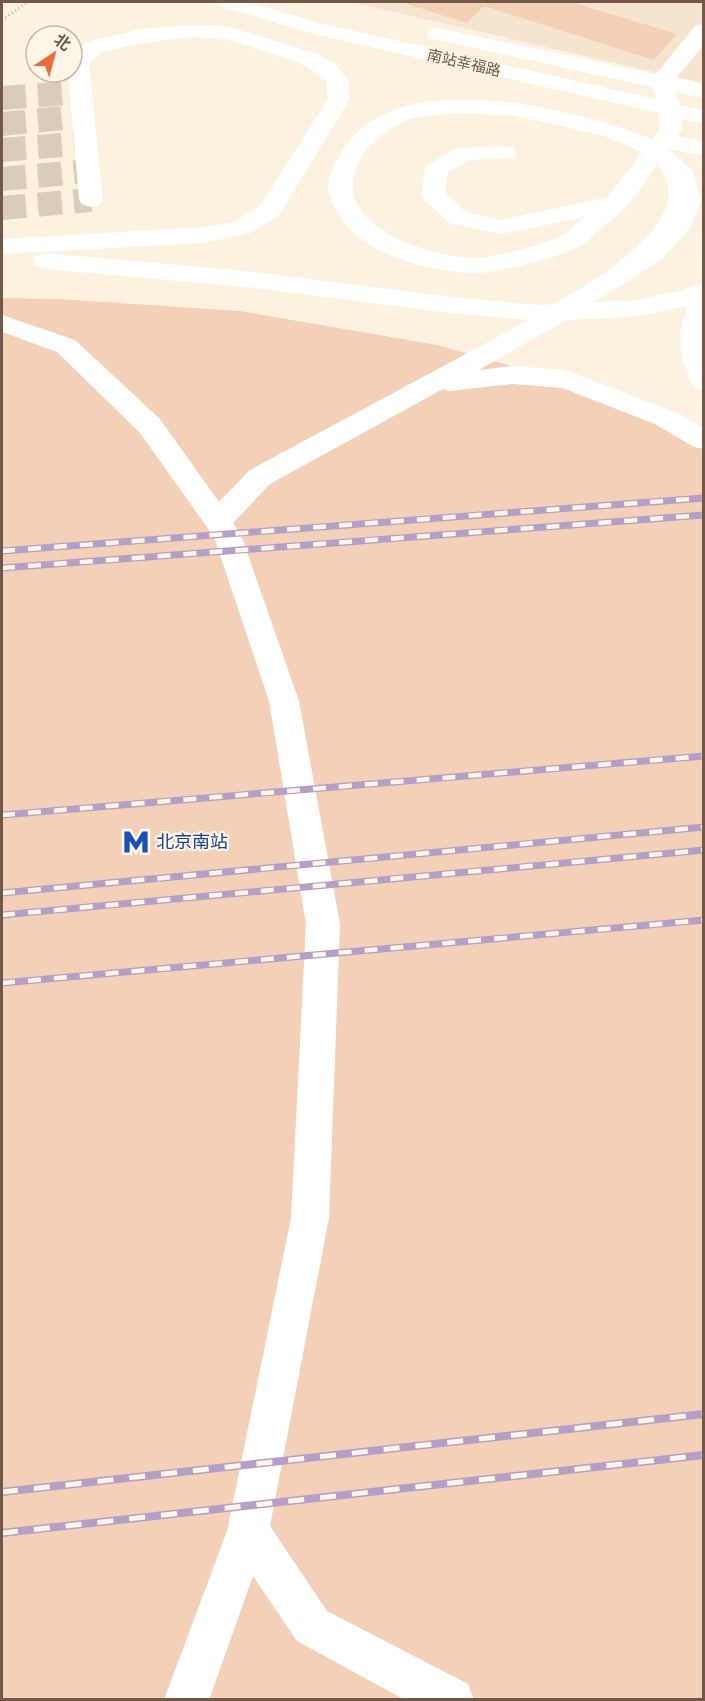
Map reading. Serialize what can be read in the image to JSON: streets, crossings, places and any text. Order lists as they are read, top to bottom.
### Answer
{
  "streets": {
    "street": ["南站幸福路"]
  },
  "places": {
    "metro station": ["北京南站"]
  },
  "north": "top right"
}
